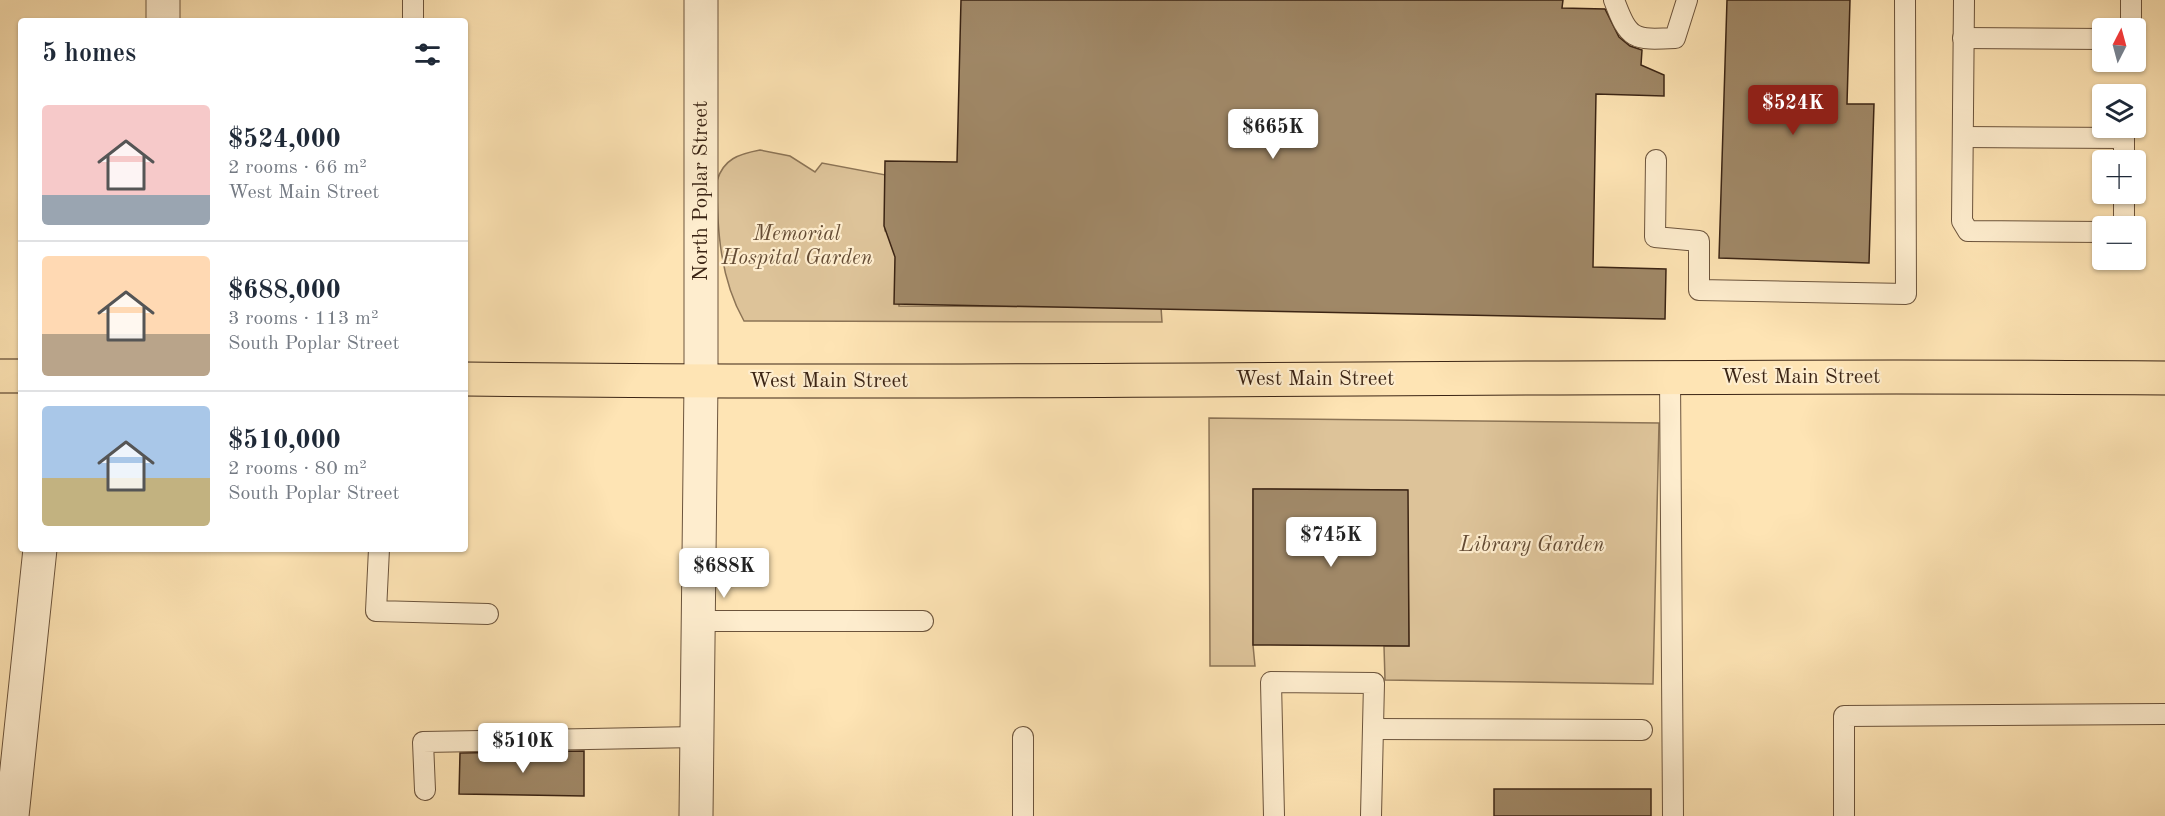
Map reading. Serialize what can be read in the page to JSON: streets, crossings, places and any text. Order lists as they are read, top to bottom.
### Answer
{
  "streets": {
    "highway": ["West Main Street"],
    "street": ["North Poplar Street"]
  },
  "crossings": [
    ["North Poplar Street", "West Main Street"]
  ],
  "parks": ["Memorial Hospital Garden", "Library Garden"],
  "north": "top",
  "page": {
    "map_buttons": ["+", "−"],
    "heading": "5 homes",
    "price": [
      "$524K",
      "$665K",
      "$745K",
      "$688K",
      "$510K"
    ],
    "list": [
      {
        "name": "$524,000",
        "note": "2 rooms · 66 m² · West Main Street"
      },
      {
        "name": "$688,000",
        "note": "3 rooms · 113 m² · South Poplar Street"
      },
      {
        "name": "$510,000",
        "note": "2 rooms · 80 m² · South Poplar Street"
      }
    ]
  }
}
